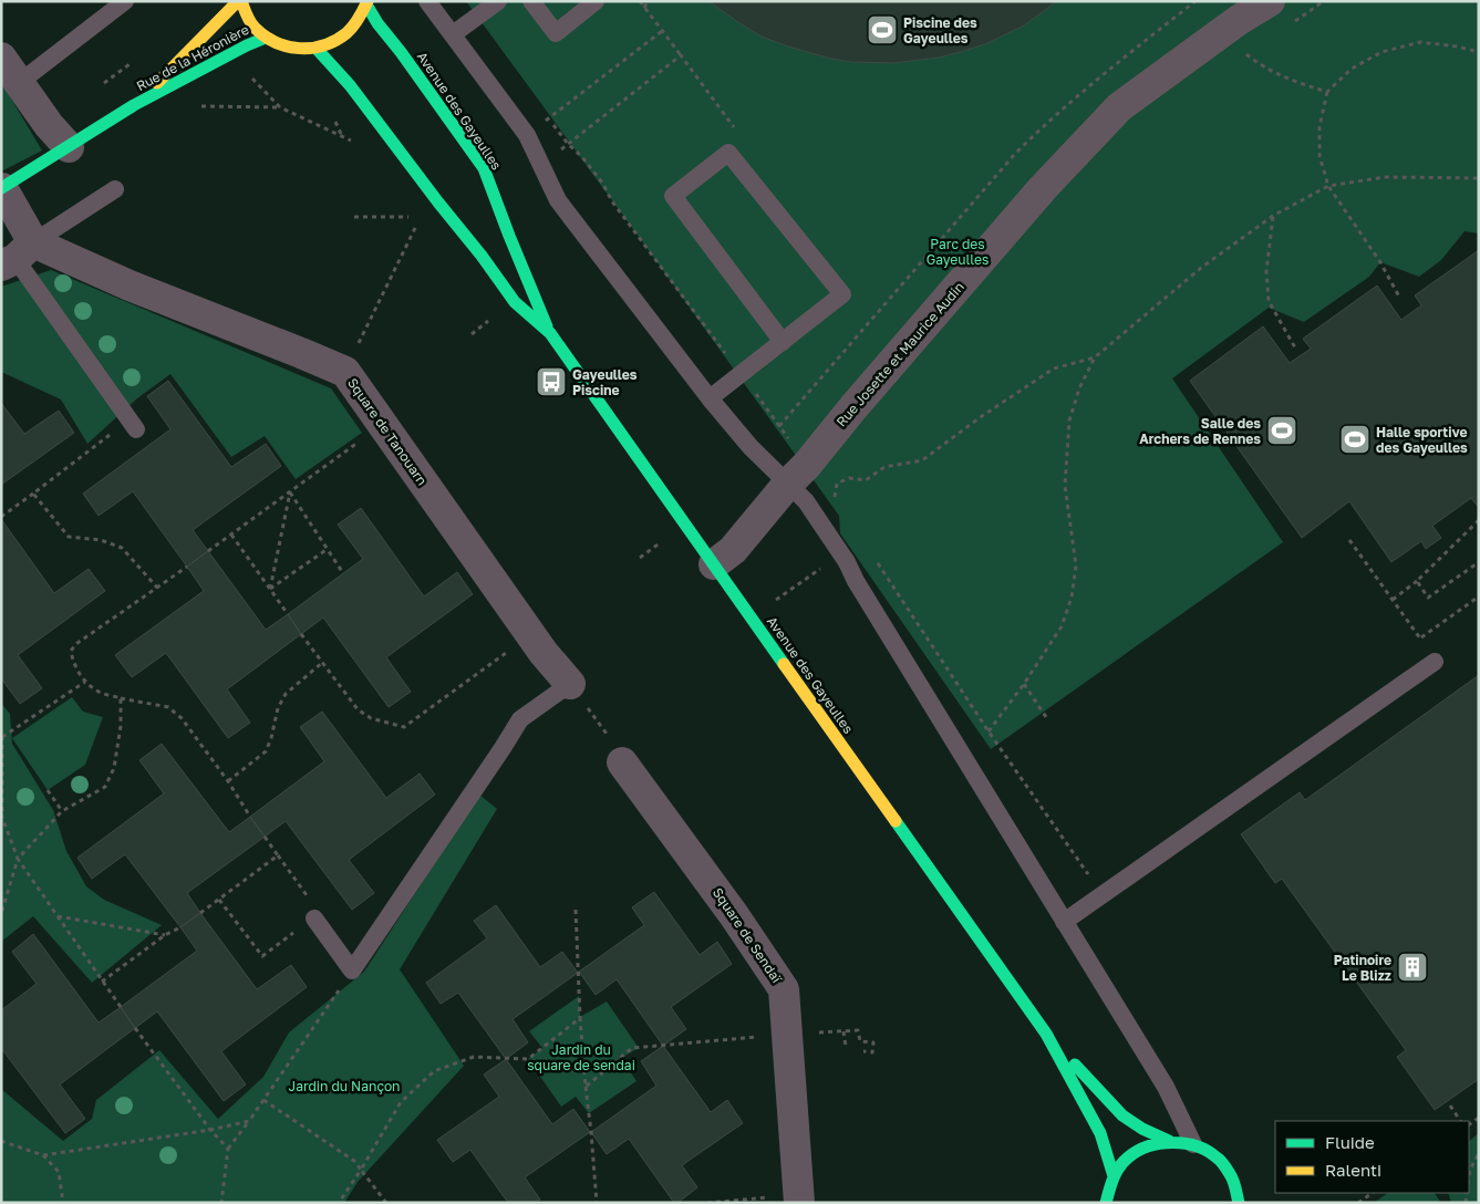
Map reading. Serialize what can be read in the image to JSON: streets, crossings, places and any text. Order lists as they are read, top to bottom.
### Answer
{
  "streets": {
    "street": [
      "Rue de la Héronière",
      "Avenue des Gayeulles",
      "Rue Josette et Maurice Audin",
      "Square de Tanouarn",
      "Square de Sendaï"
    ]
  },
  "crossings": [
    ["Rue de la Héronière", "Avenue des Gayeulles"],
    ["Avenue des Gayeulles", "Rue Josette et Maurice Audin"]
  ],
  "parks": ["Parc des Gayeulles", "Jardin du square de sendai", "Jardin du Nançon"],
  "places": {
    "sports": ["Piscine des Gayeulles", "Salle des Archers de Rennes", "Halle sportive des Gayeulles"],
    "bus stop": ["Gayeulles Piscine"],
    "building": ["Patinoire Le Blizz"]
  },
  "legend": ["Fluide", "Ralenti"]
}
